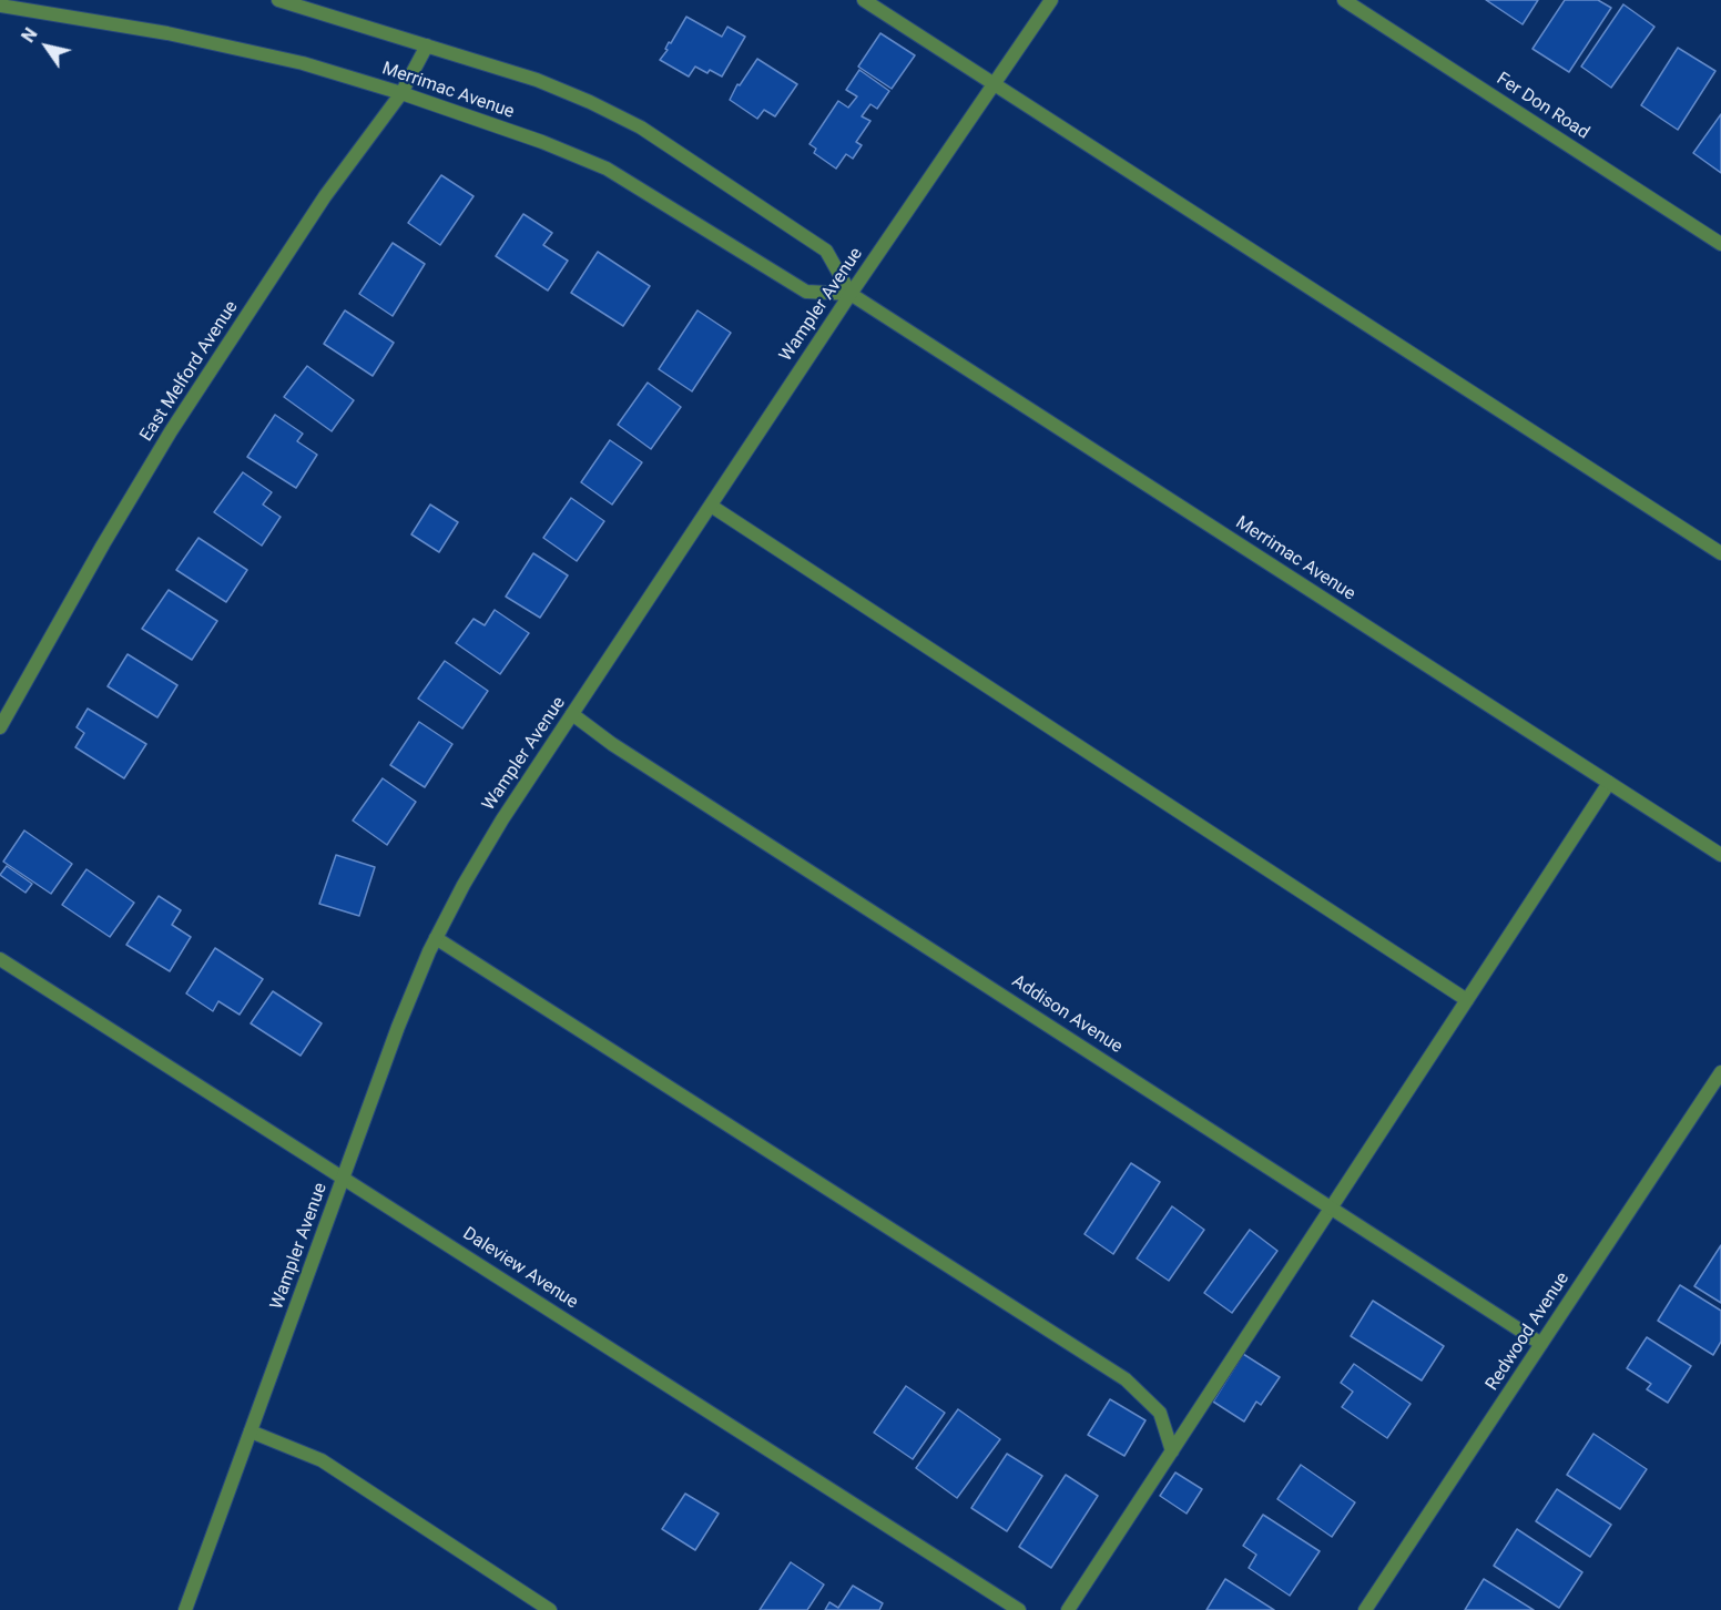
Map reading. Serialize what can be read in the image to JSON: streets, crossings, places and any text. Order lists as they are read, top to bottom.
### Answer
{
  "streets": {
    "street": [
      "Merrimac Avenue",
      "Fer Don Road",
      "Wampler Avenue",
      "East Melford Avenue",
      "Addison Avenue",
      "Daleview Avenue",
      "Redwood Avenue"
    ]
  },
  "crossings": [
    ["Merrimac Avenue", "Wampler Avenue"],
    ["Merrimac Avenue", "East Melford Avenue"],
    ["Wampler Avenue", "Addison Avenue"],
    ["Wampler Avenue", "Daleview Avenue"],
    ["Addison Avenue", "Redwood Avenue"]
  ],
  "north": "top left"
}
